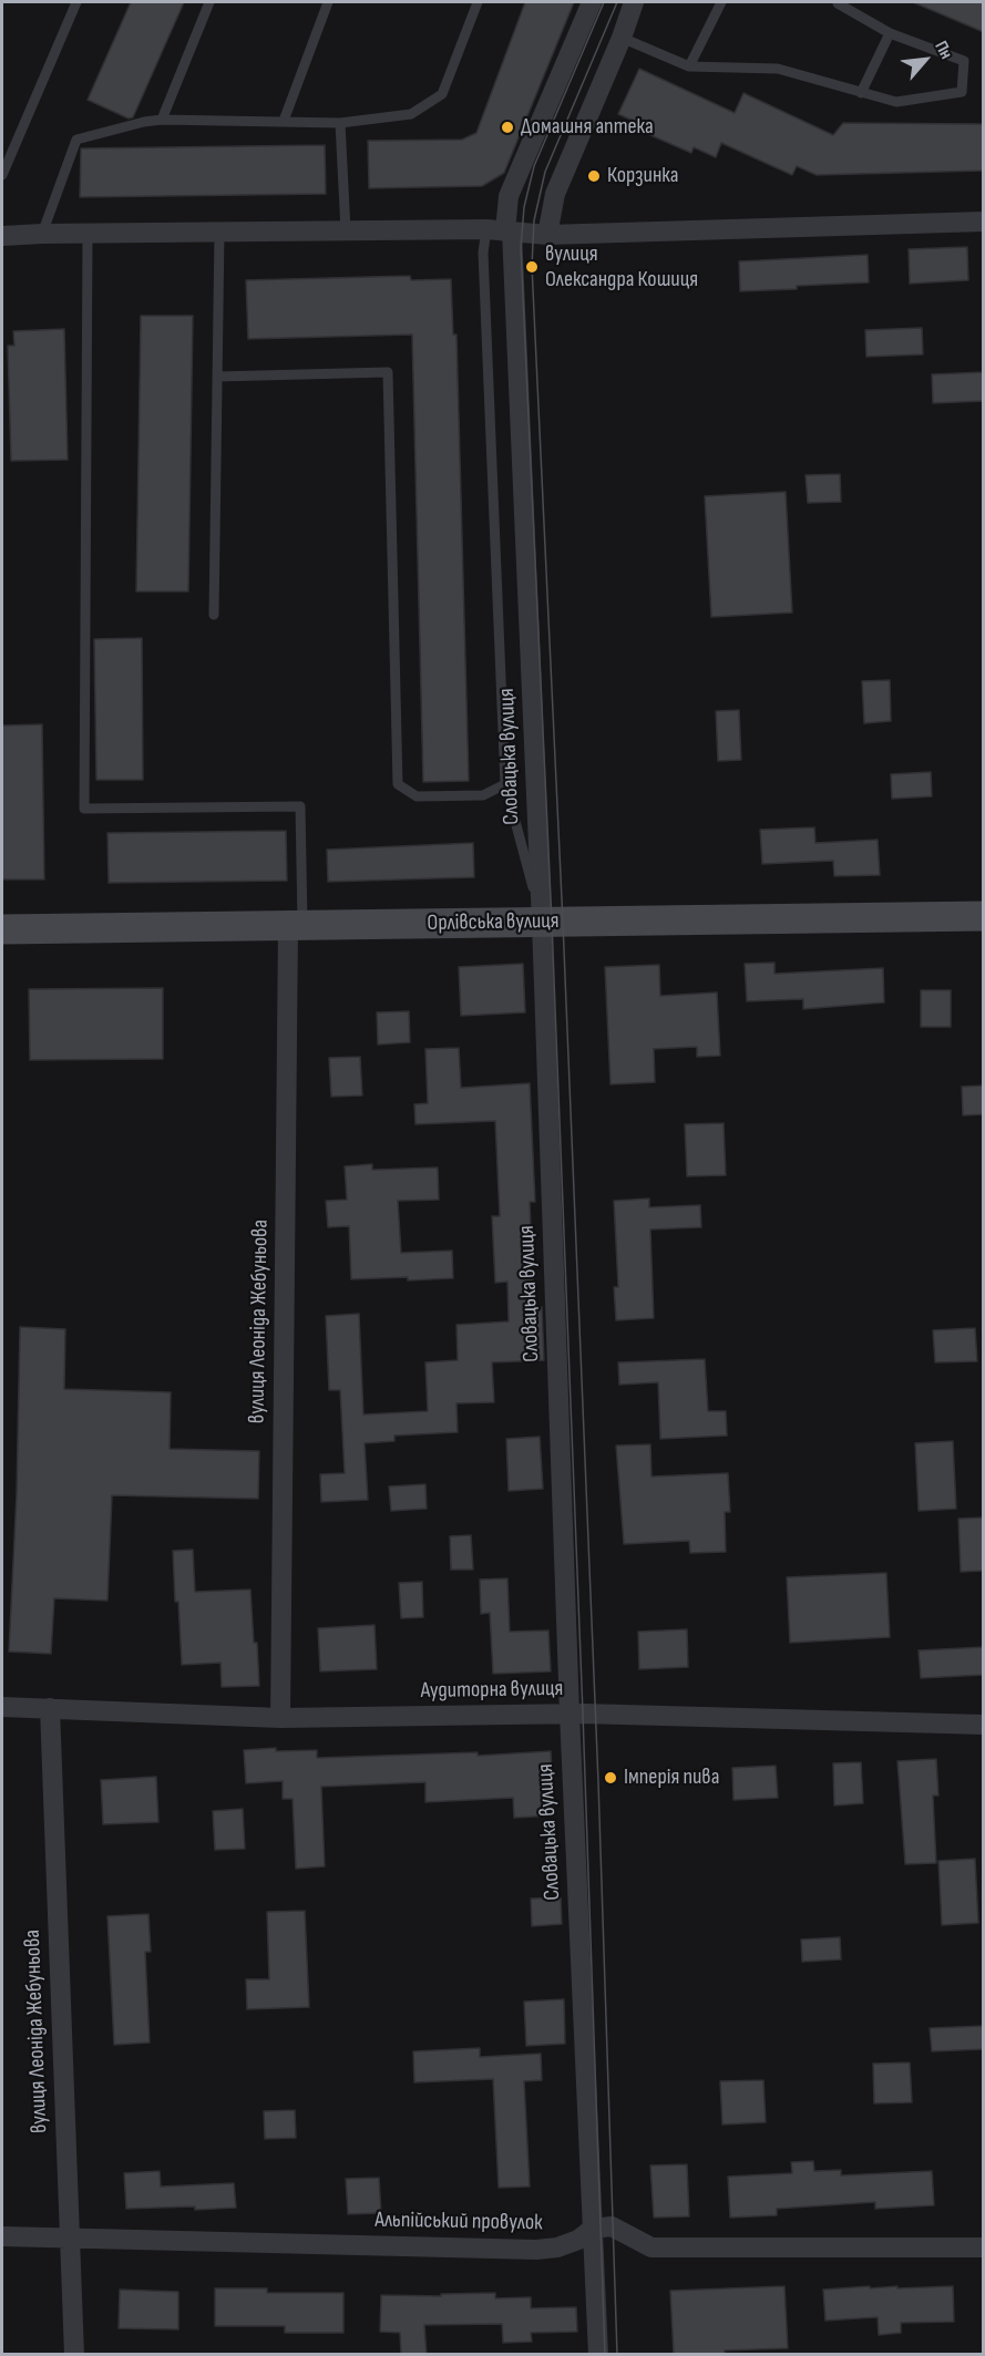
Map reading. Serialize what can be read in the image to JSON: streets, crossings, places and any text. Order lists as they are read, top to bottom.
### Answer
{
  "streets": {
    "street": [
      "Словацька вулиця",
      "Орлівська вулиця",
      "вулиця Леоніда Жебуньова",
      "Аудиторна вулиця",
      "Альпійський провулок"
    ]
  },
  "crossings": [
    ["Словацька вулиця", "Орлівська вулиця"],
    ["Словацька вулиця", "Аудиторна вулиця"],
    ["Словацька вулиця", "Альпійський провулок"],
    ["Орлівська вулиця", "вулиця Леоніда Жебуньова"],
    ["вулиця Леоніда Жебуньова", "Аудиторна вулиця"],
    ["вулиця Леоніда Жебуньова", "Альпійський провулок"]
  ],
  "places": [
    "Домашня аптека",
    "Корзинка",
    "вулиця Олександра Кошиця",
    "Імперія пива"
  ],
  "north": "top right"
}
